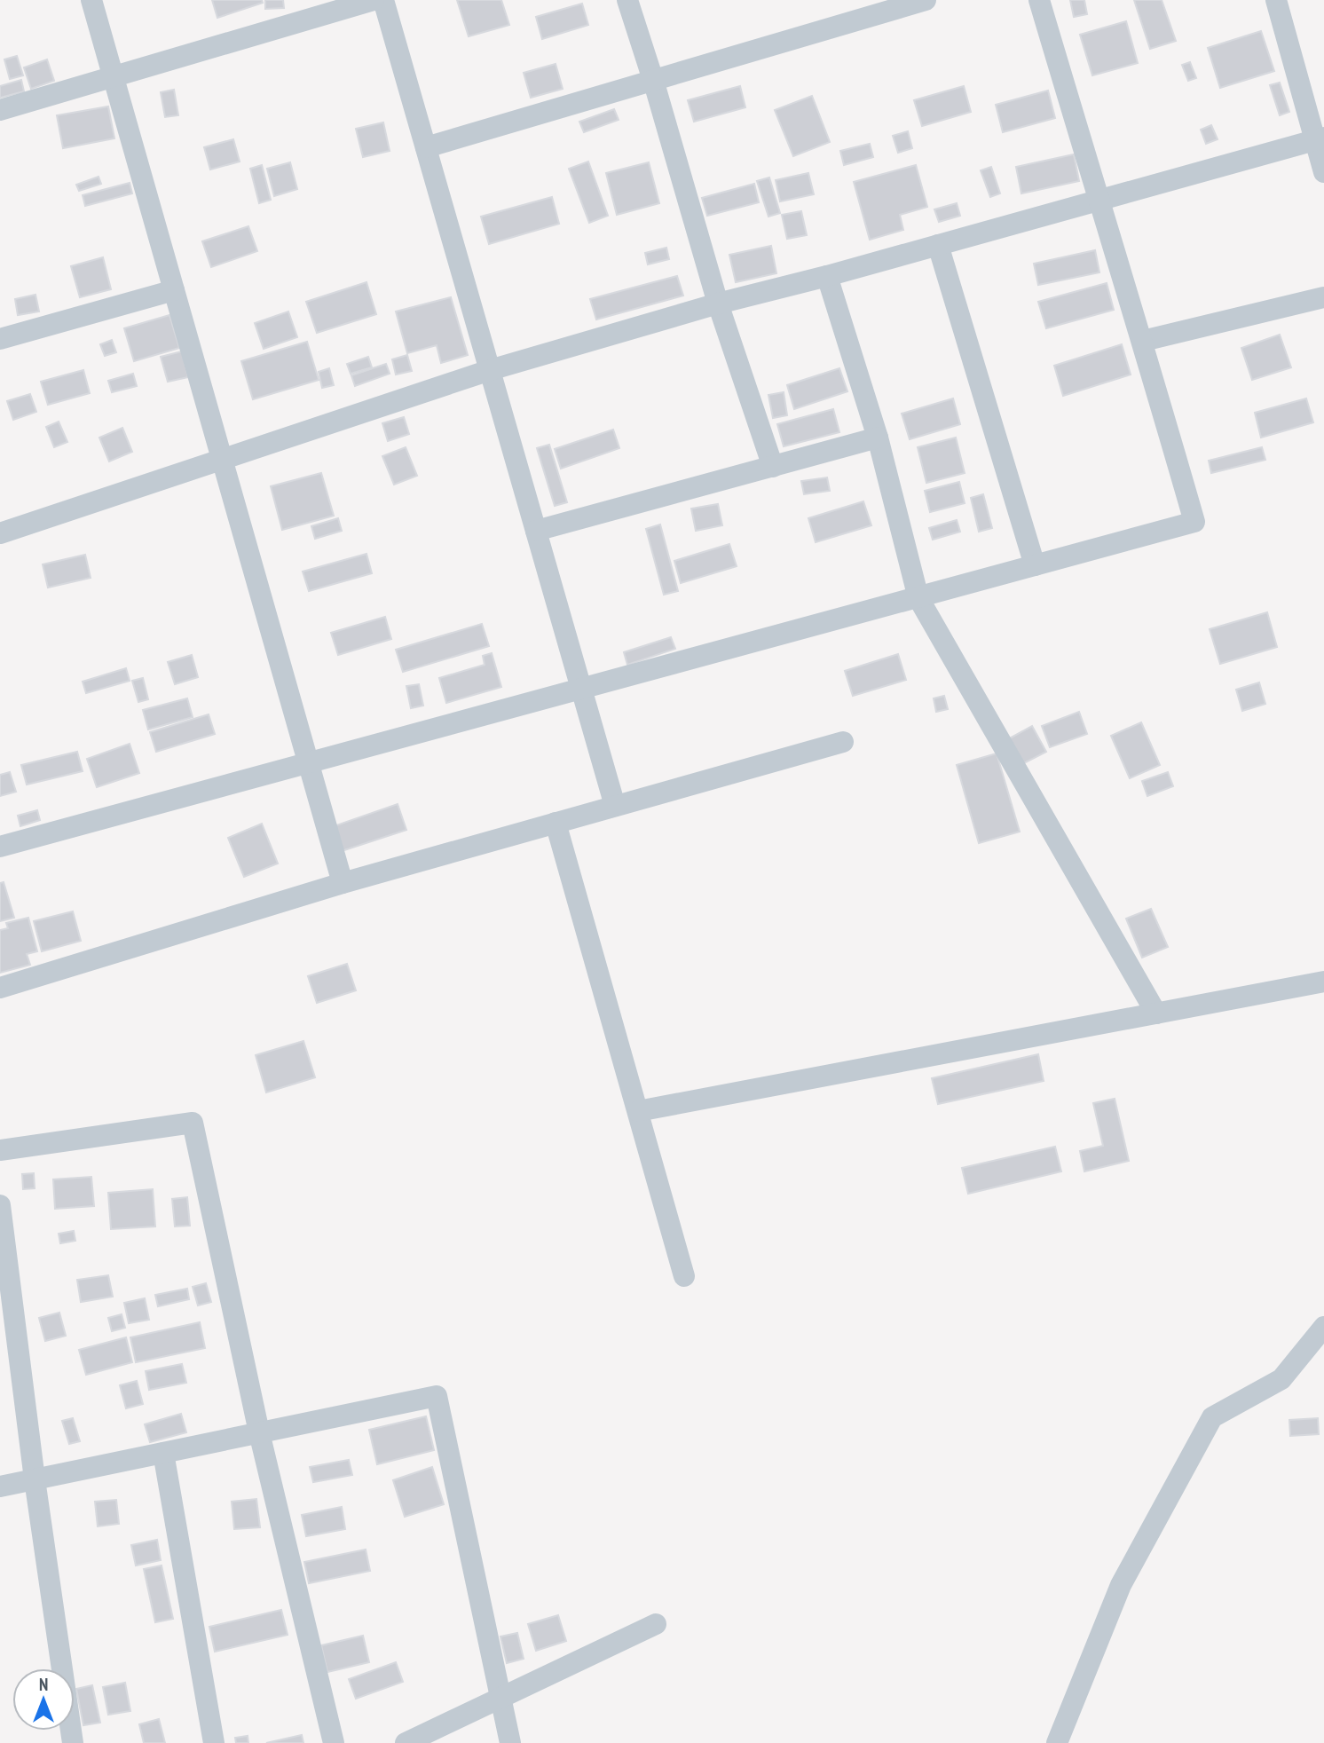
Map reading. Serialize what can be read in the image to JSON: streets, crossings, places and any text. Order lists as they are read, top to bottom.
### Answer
{
  "north": "top"
}
